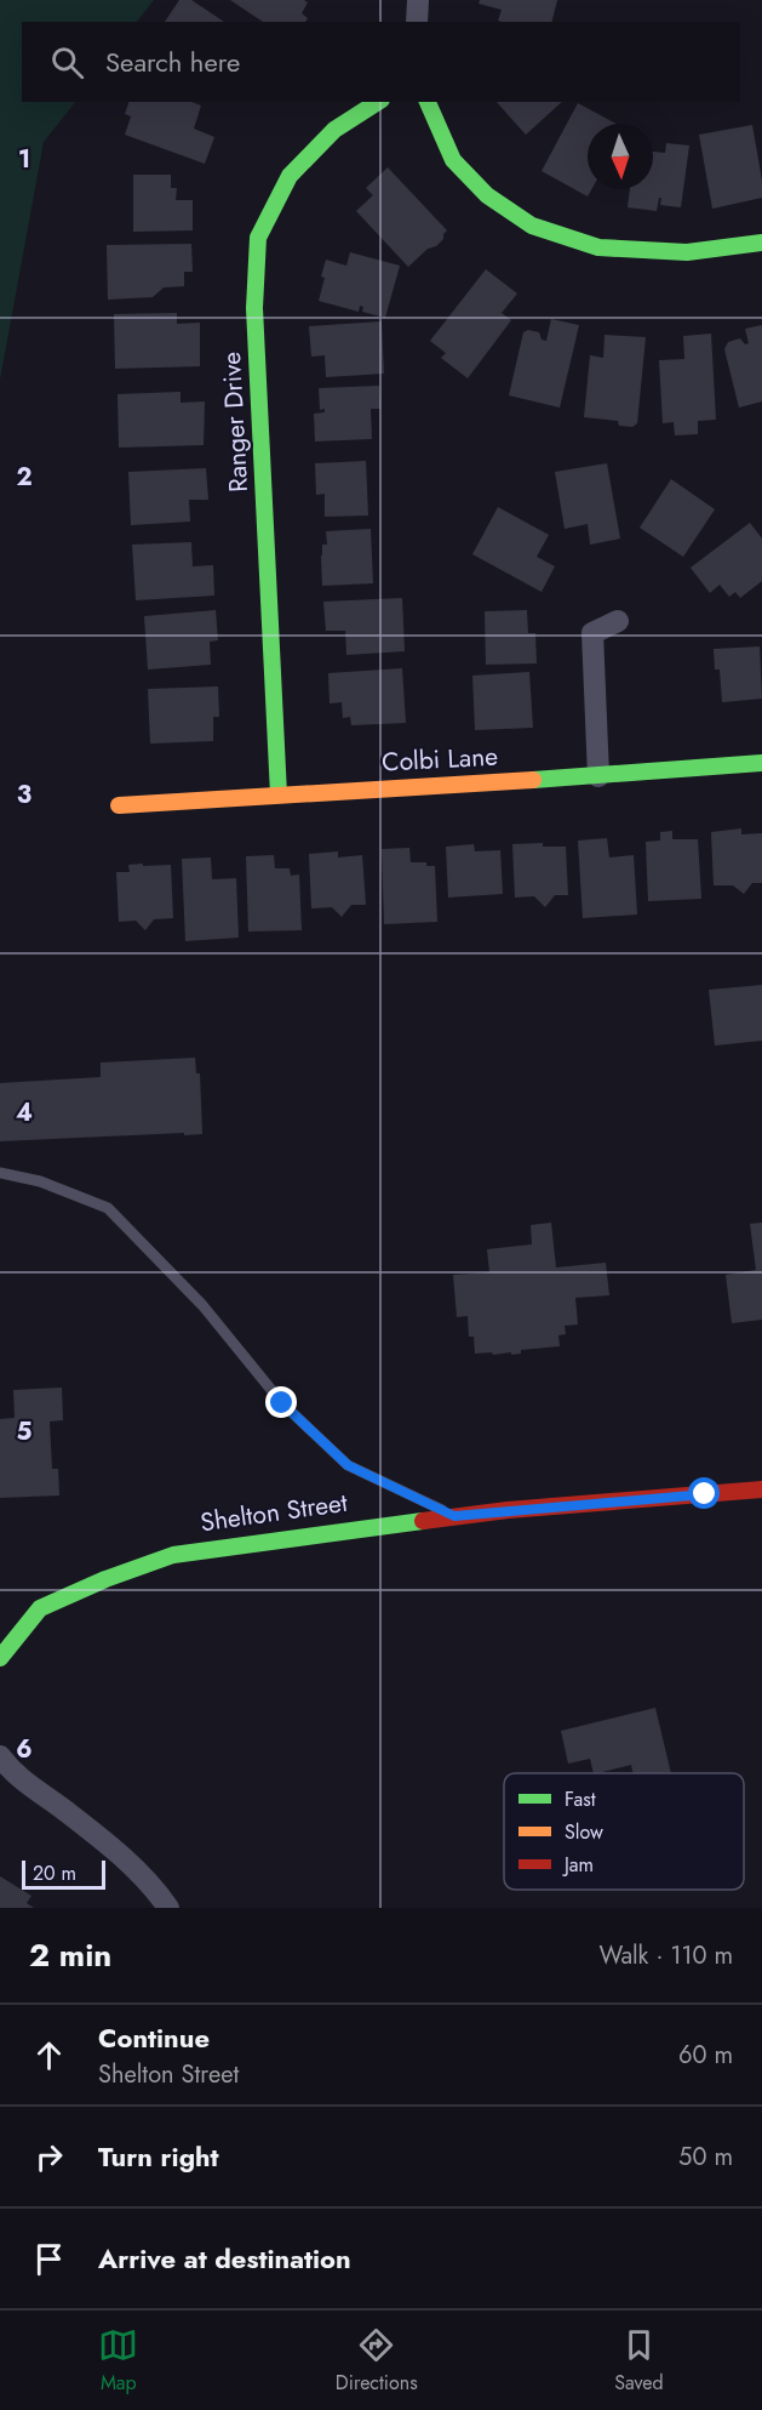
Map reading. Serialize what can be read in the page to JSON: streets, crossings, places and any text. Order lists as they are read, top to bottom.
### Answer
{
  "streets": {
    "street": ["Ranger Drive", "Colbi Lane", "Shelton Street"]
  },
  "crossings": [
    ["Ranger Drive", "Colbi Lane"]
  ],
  "legend": ["Fast", "Slow", "Jam"],
  "scale_bar": "20 m",
  "north": "bottom",
  "page": {
    "search": "Search here",
    "scale": "20 m",
    "heading": ["2 min", "Walk · 110 m"],
    "list": [
      ["Continue", "Shelton Street", "60 m"],
      ["Turn right", "50 m"],
      "Arrive at destination"
    ],
    "nav": ["Map", "Directions", "Saved"]
  },
  "grid": {
    "rows": [
      "1",
      "2",
      "3",
      "4",
      "5",
      "6"
    ]
  }
}
